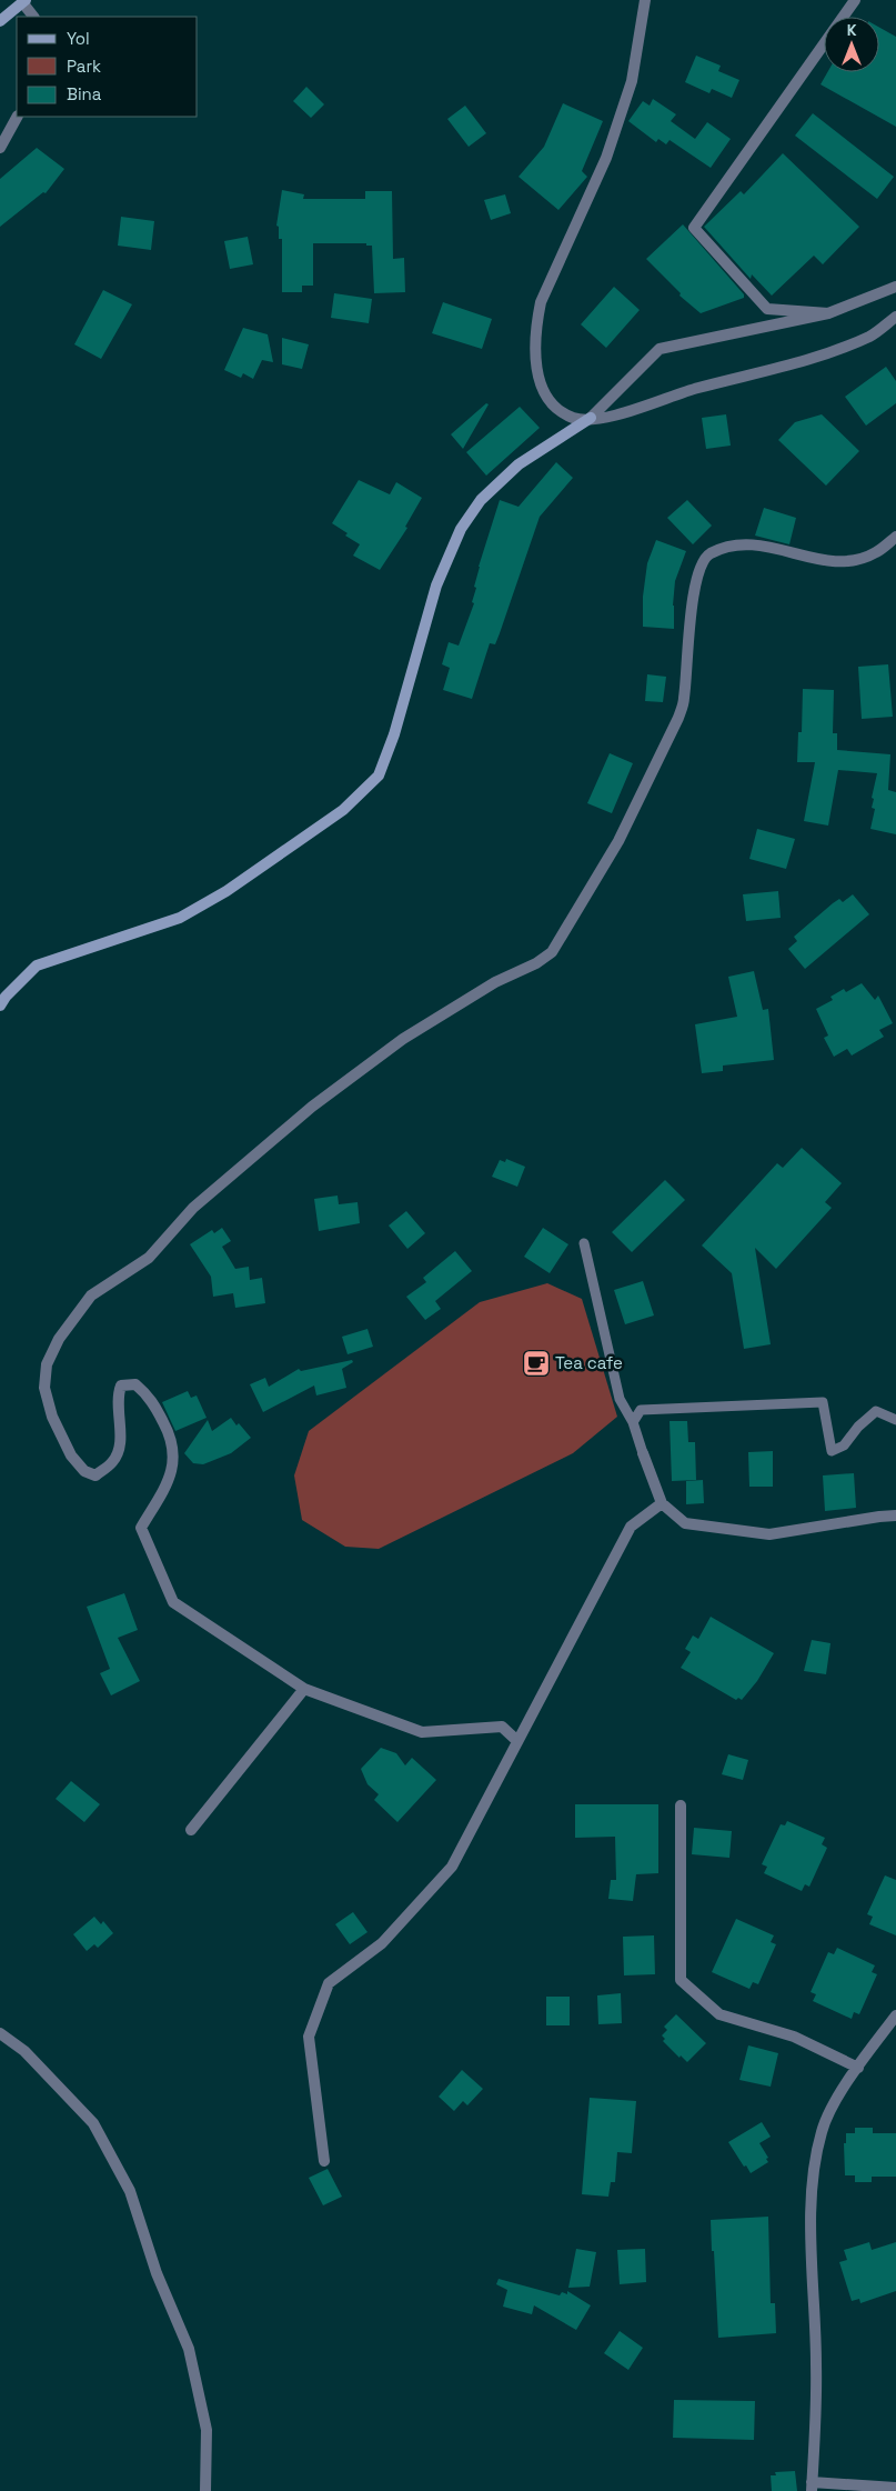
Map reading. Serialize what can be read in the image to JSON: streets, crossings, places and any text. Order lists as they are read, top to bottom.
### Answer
{
  "places": {
    "cafe": ["Tea cafe"]
  },
  "legend": ["Yol", "Park", "Bina"],
  "north": "top"
}
